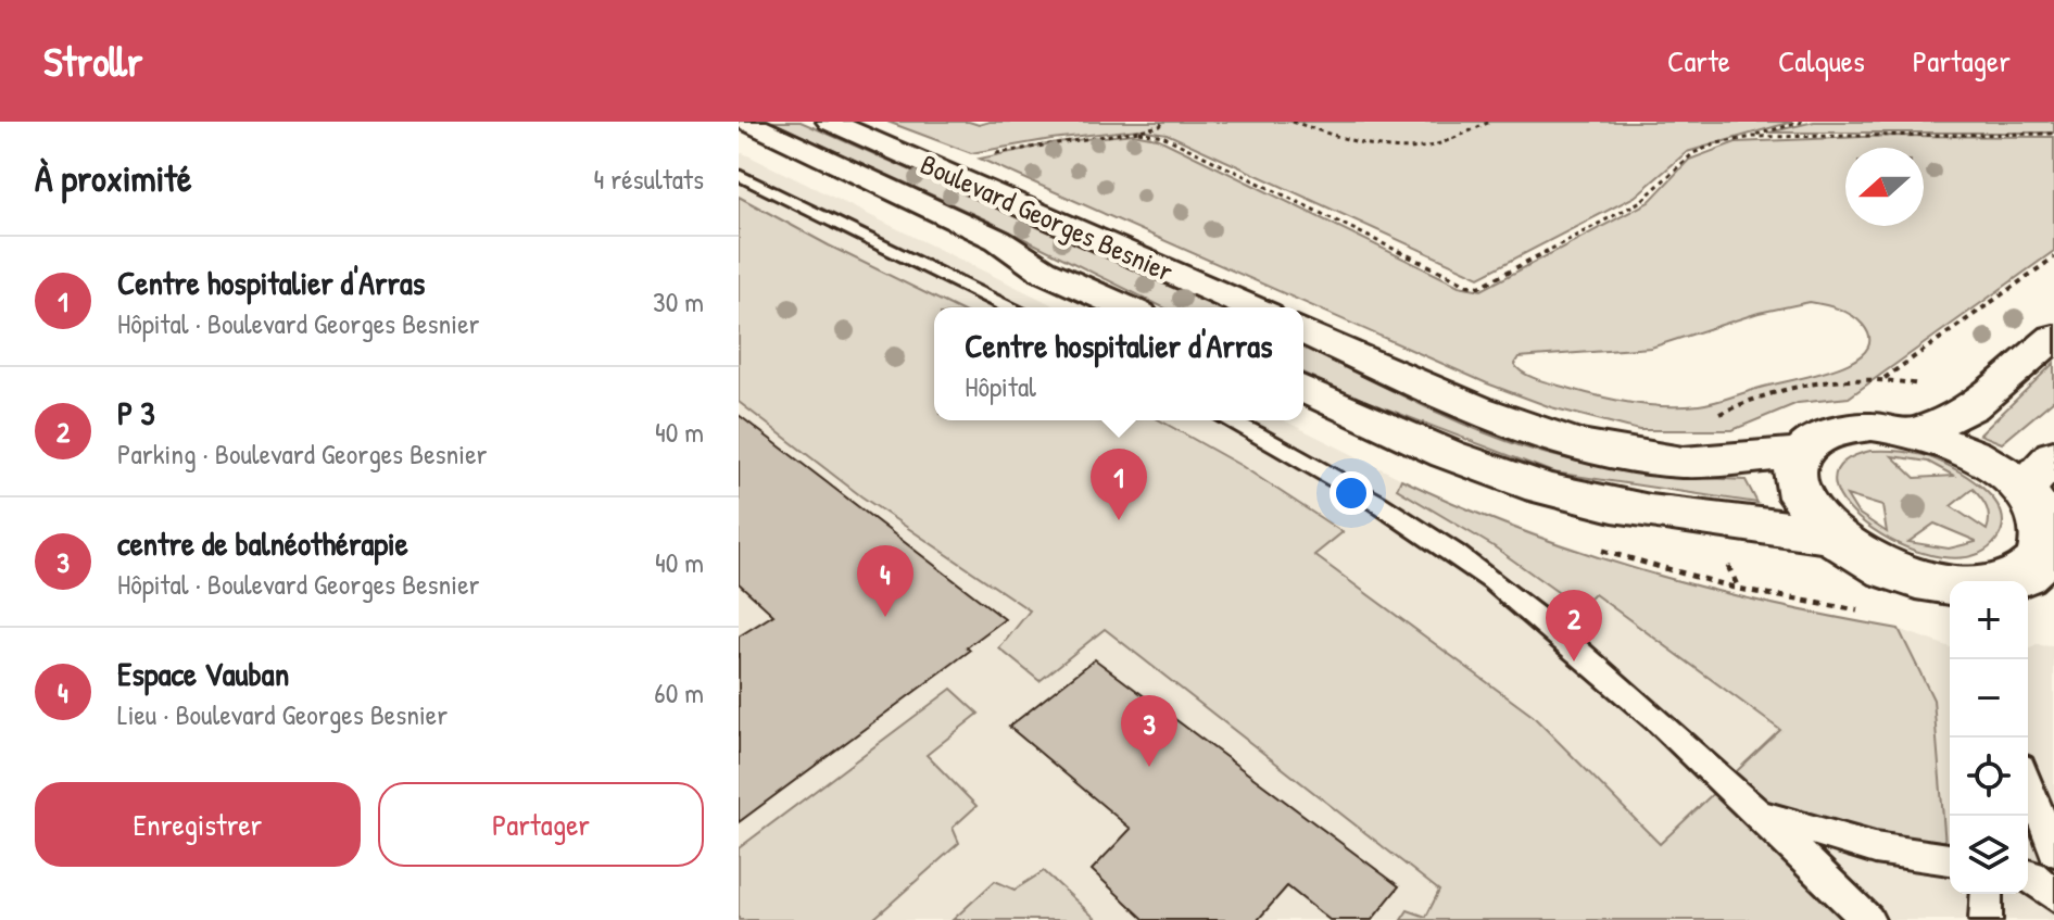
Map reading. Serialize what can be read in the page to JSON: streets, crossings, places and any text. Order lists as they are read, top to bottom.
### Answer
{
  "streets": {
    "main road": ["Boulevard Georges Besnier"]
  },
  "north": "left",
  "page": {
    "header": "Strollr",
    "nav": ["Carte", "Calques", "Partager"],
    "heading": ["À proximité", "4 résultats"],
    "list": [
      {
        "mark": "1",
        "name": "Centre hospitalier d'Arras",
        "note": "Hôpital · Boulevard Georges Besnier",
        "value": "30 m"
      },
      {
        "mark": "2",
        "name": "P 3",
        "note": "Parking · Boulevard Georges Besnier",
        "value": "40 m"
      },
      {
        "mark": "3",
        "name": "centre de balnéothérapie",
        "note": "Hôpital · Boulevard Georges Besnier",
        "value": "40 m"
      },
      {
        "mark": "4",
        "name": "Espace Vauban",
        "note": "Lieu · Boulevard Georges Besnier",
        "value": "60 m"
      }
    ],
    "popup": ["Centre hospitalier d'Arras", "Hôpital"],
    "pins": [
      "1",
      "4",
      "2",
      "3"
    ],
    "map_buttons": ["+", "−"],
    "buttons": ["Enregistrer", "Partager"]
  }
}
